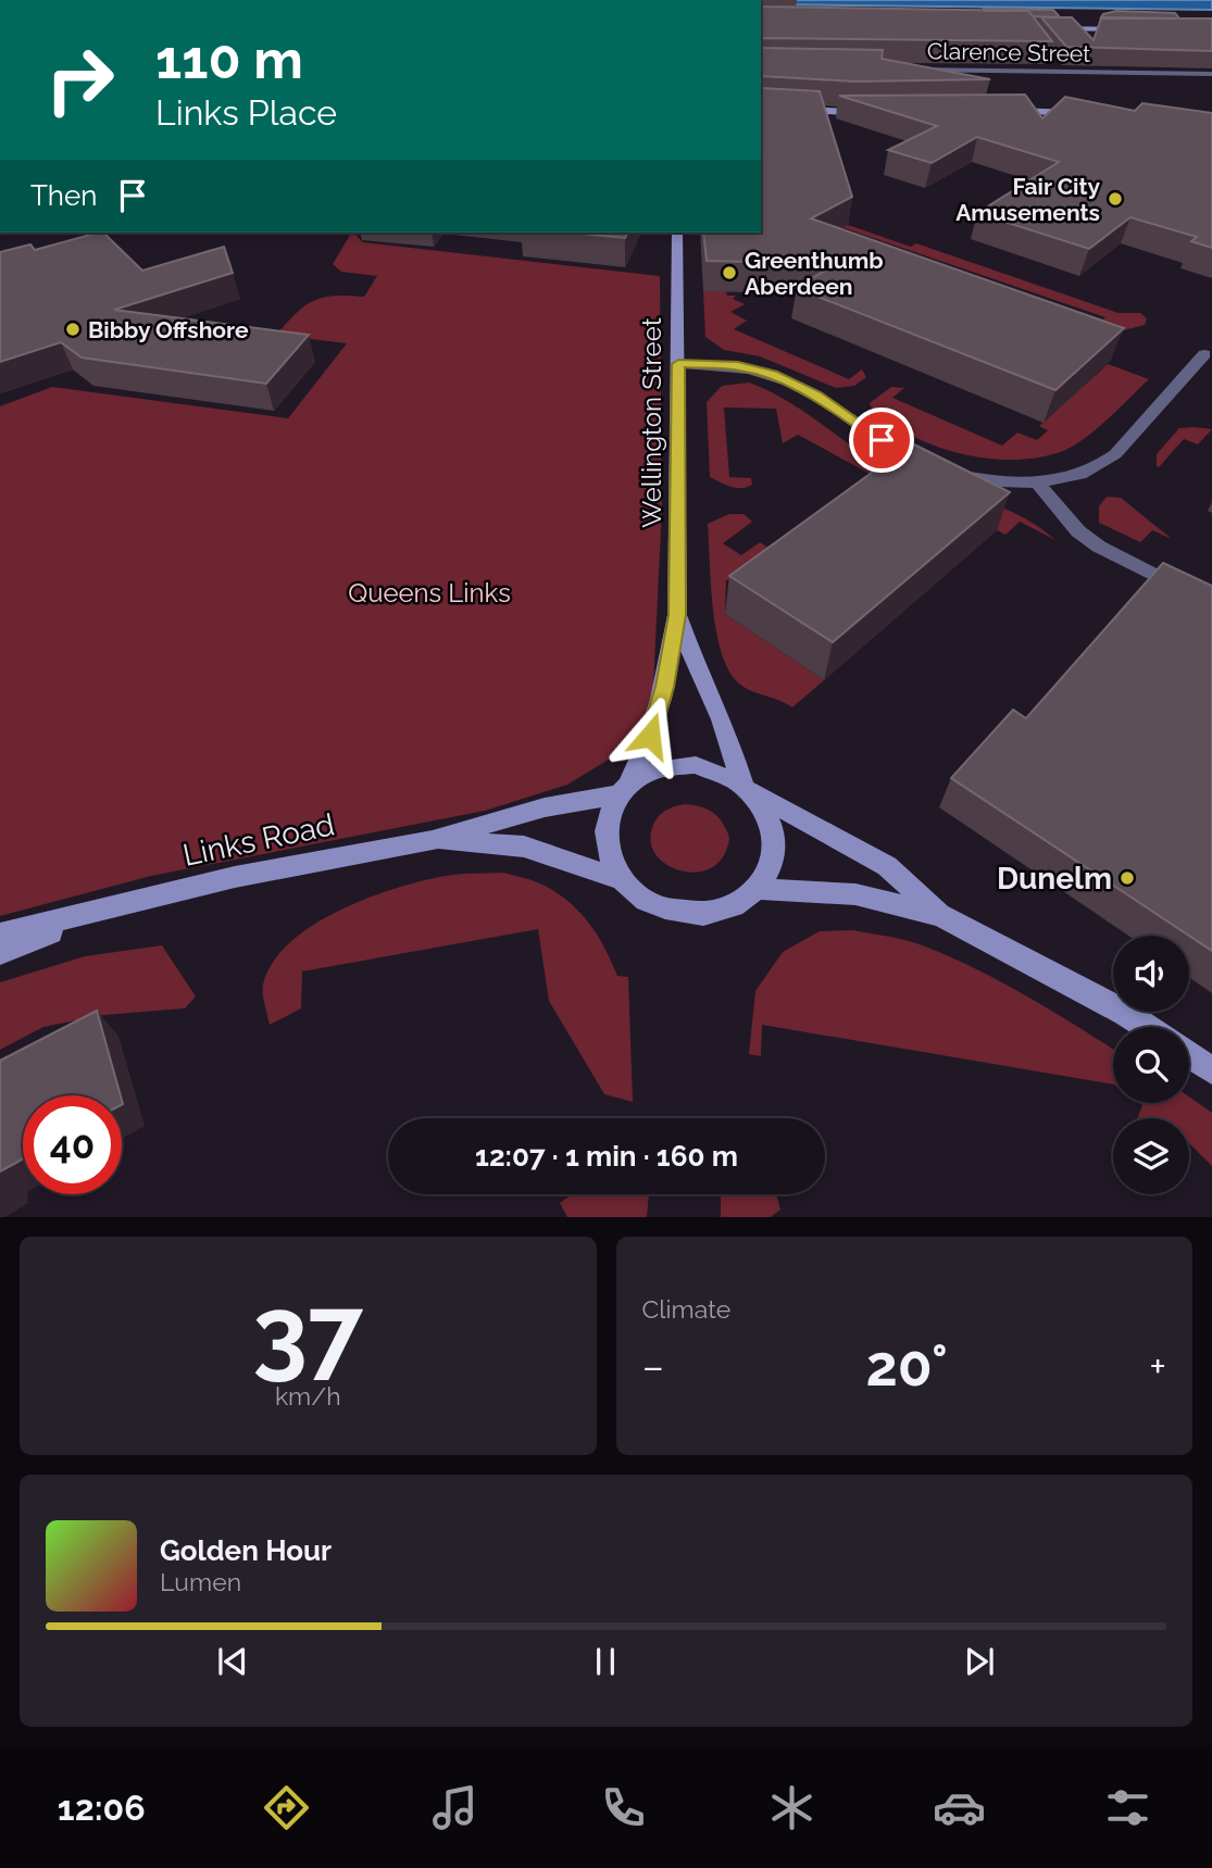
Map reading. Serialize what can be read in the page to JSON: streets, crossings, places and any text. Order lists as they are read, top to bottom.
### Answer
{
  "streets": {
    "street": ["Clarence Street", "Wellington Street", "Links Road"]
  },
  "crossings": [
    ["Wellington Street", "Links Road"]
  ],
  "parks": ["Queens Links"],
  "places": [
    "Fair City Amusements",
    "Greenthumb Aberdeen",
    "Bibby Offshore",
    "Dunelm"
  ],
  "page": {
    "turn": ["110 m", "Links Place"],
    "then": "Then",
    "limit": "40",
    "trip": "12:07 · 1 min · 160 m",
    "tile": [
      ["37", "km/h"],
      "Climate"
    ],
    "heat": ["−", "20°", "+"],
    "song": ["Golden Hour", "Lumen"],
    "tabs": "12:06"
  }
}
